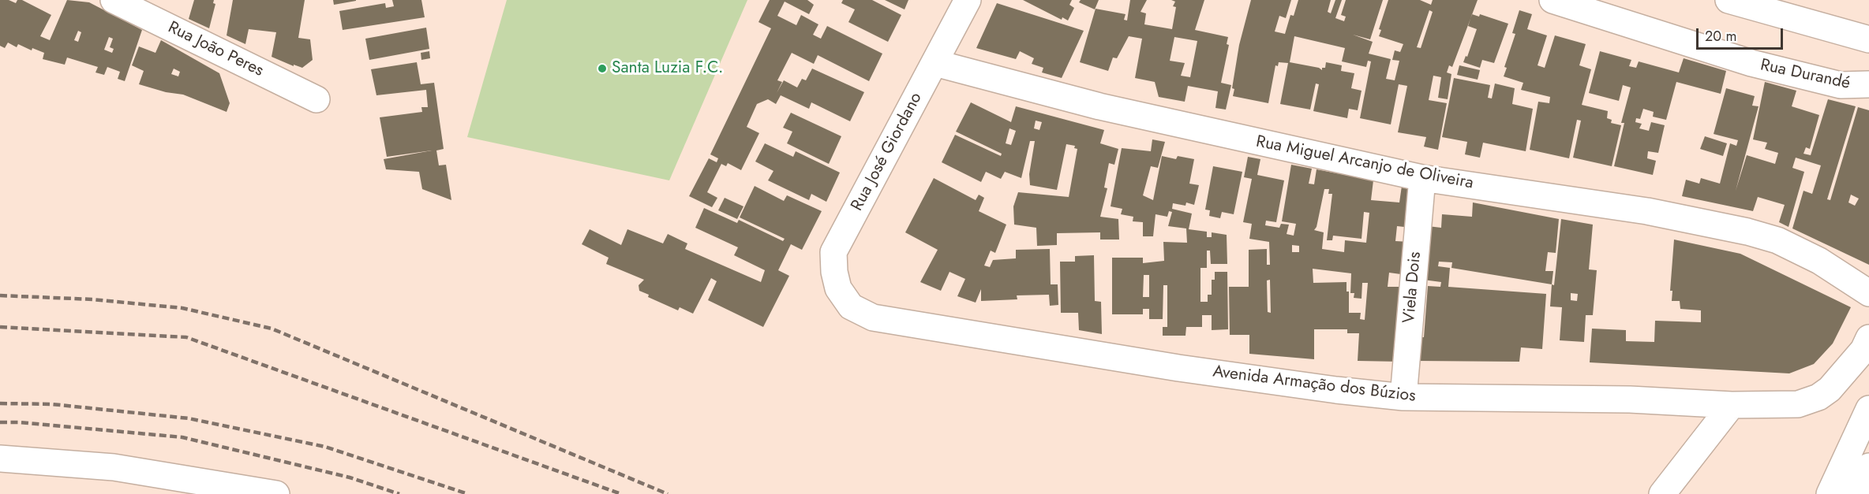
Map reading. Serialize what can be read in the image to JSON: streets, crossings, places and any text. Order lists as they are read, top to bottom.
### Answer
{
  "streets": {
    "main road": [
      "Rua João Peres",
      "Rua Durandé",
      "Rua José Giordano",
      "Rua Miguel Arcanjo de Oliveira",
      "Viela Dois",
      "Avenida Armação dos Búzios"
    ]
  },
  "crossings": [
    ["Rua José Giordano", "Rua Miguel Arcanjo de Oliveira"],
    ["Rua José Giordano", "Avenida Armação dos Búzios"],
    ["Rua Miguel Arcanjo de Oliveira", "Viela Dois"],
    ["Viela Dois", "Avenida Armação dos Búzios"]
  ],
  "places": ["Santa Luzia F.C."],
  "scale_bar": "20 m"
}
